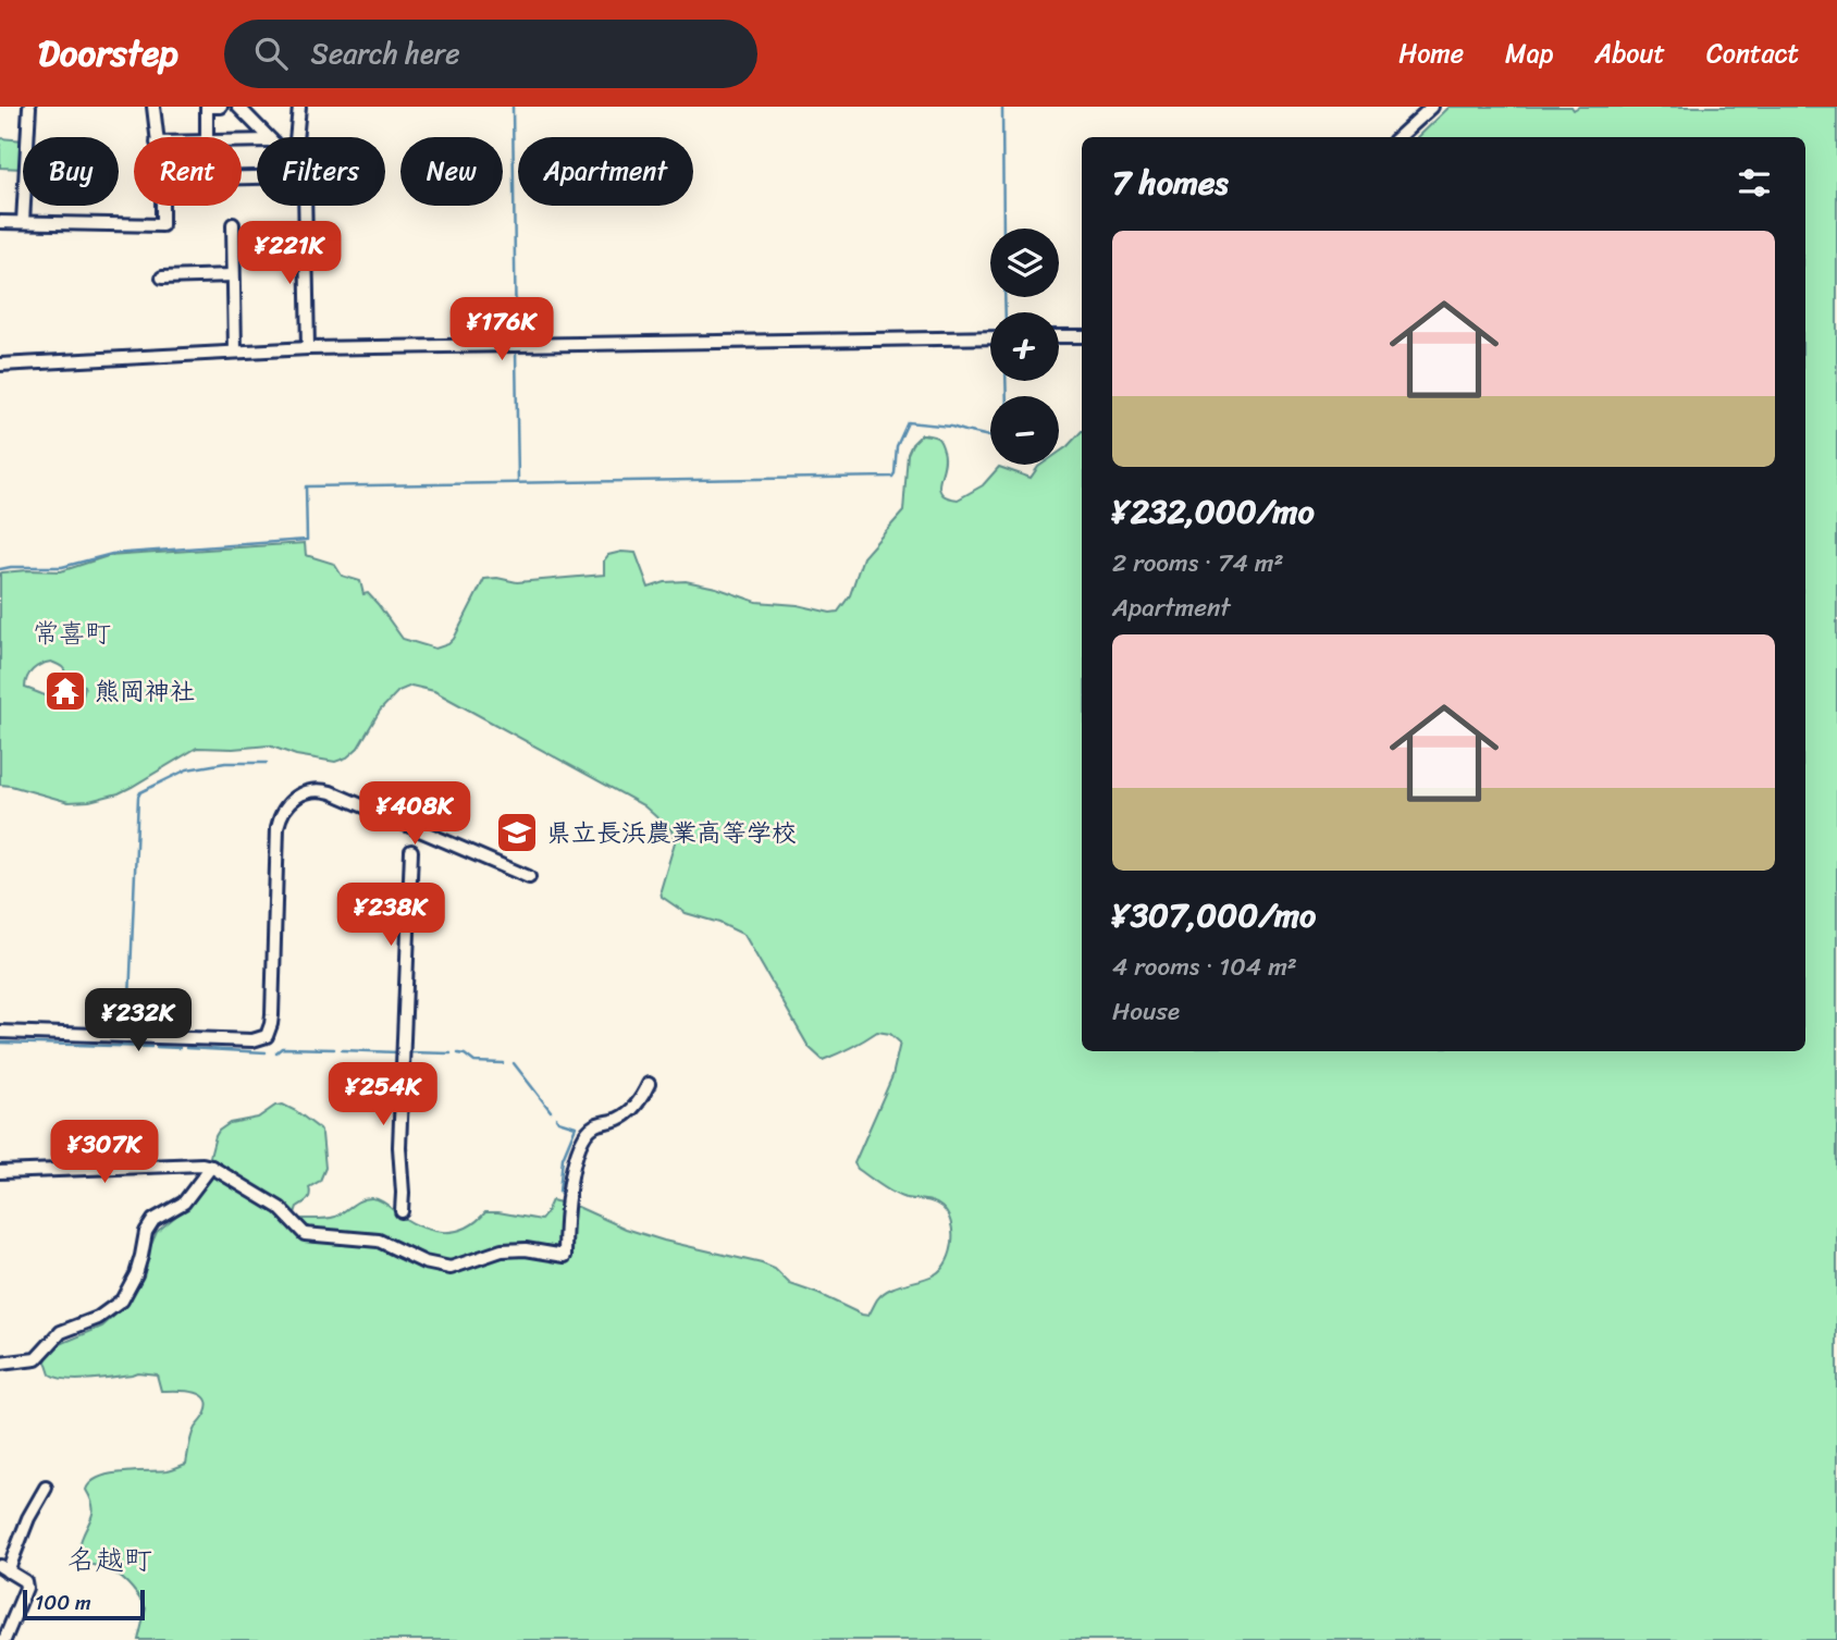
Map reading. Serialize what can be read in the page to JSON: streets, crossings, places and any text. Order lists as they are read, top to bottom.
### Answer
{
  "districts": ["常喜町", "名越町"],
  "places": {
    "temple": ["熊岡神社"],
    "school or university": ["県立長浜農業高等学校"]
  },
  "scale_bar": "100 m",
  "page": {
    "header": "Doorstep",
    "search": "Search here",
    "nav": [
      "Home",
      "Map",
      "About",
      "Contact"
    ],
    "chip": [
      "Buy",
      "Rent",
      "Filters",
      "New",
      "Apartment"
    ],
    "heading": "7 homes",
    "price": [
      "¥221K",
      "¥176K",
      "¥408K",
      "¥238K",
      "¥232K",
      "¥254K",
      "¥307K"
    ],
    "map_buttons": ["+", "−"],
    "list": [
      {
        "name": "¥232,000/mo",
        "note": "2 rooms · 74 m² · Apartment"
      },
      {
        "name": "¥307,000/mo",
        "note": "4 rooms · 104 m² · House"
      }
    ],
    "scale": "100 m"
  }
}
